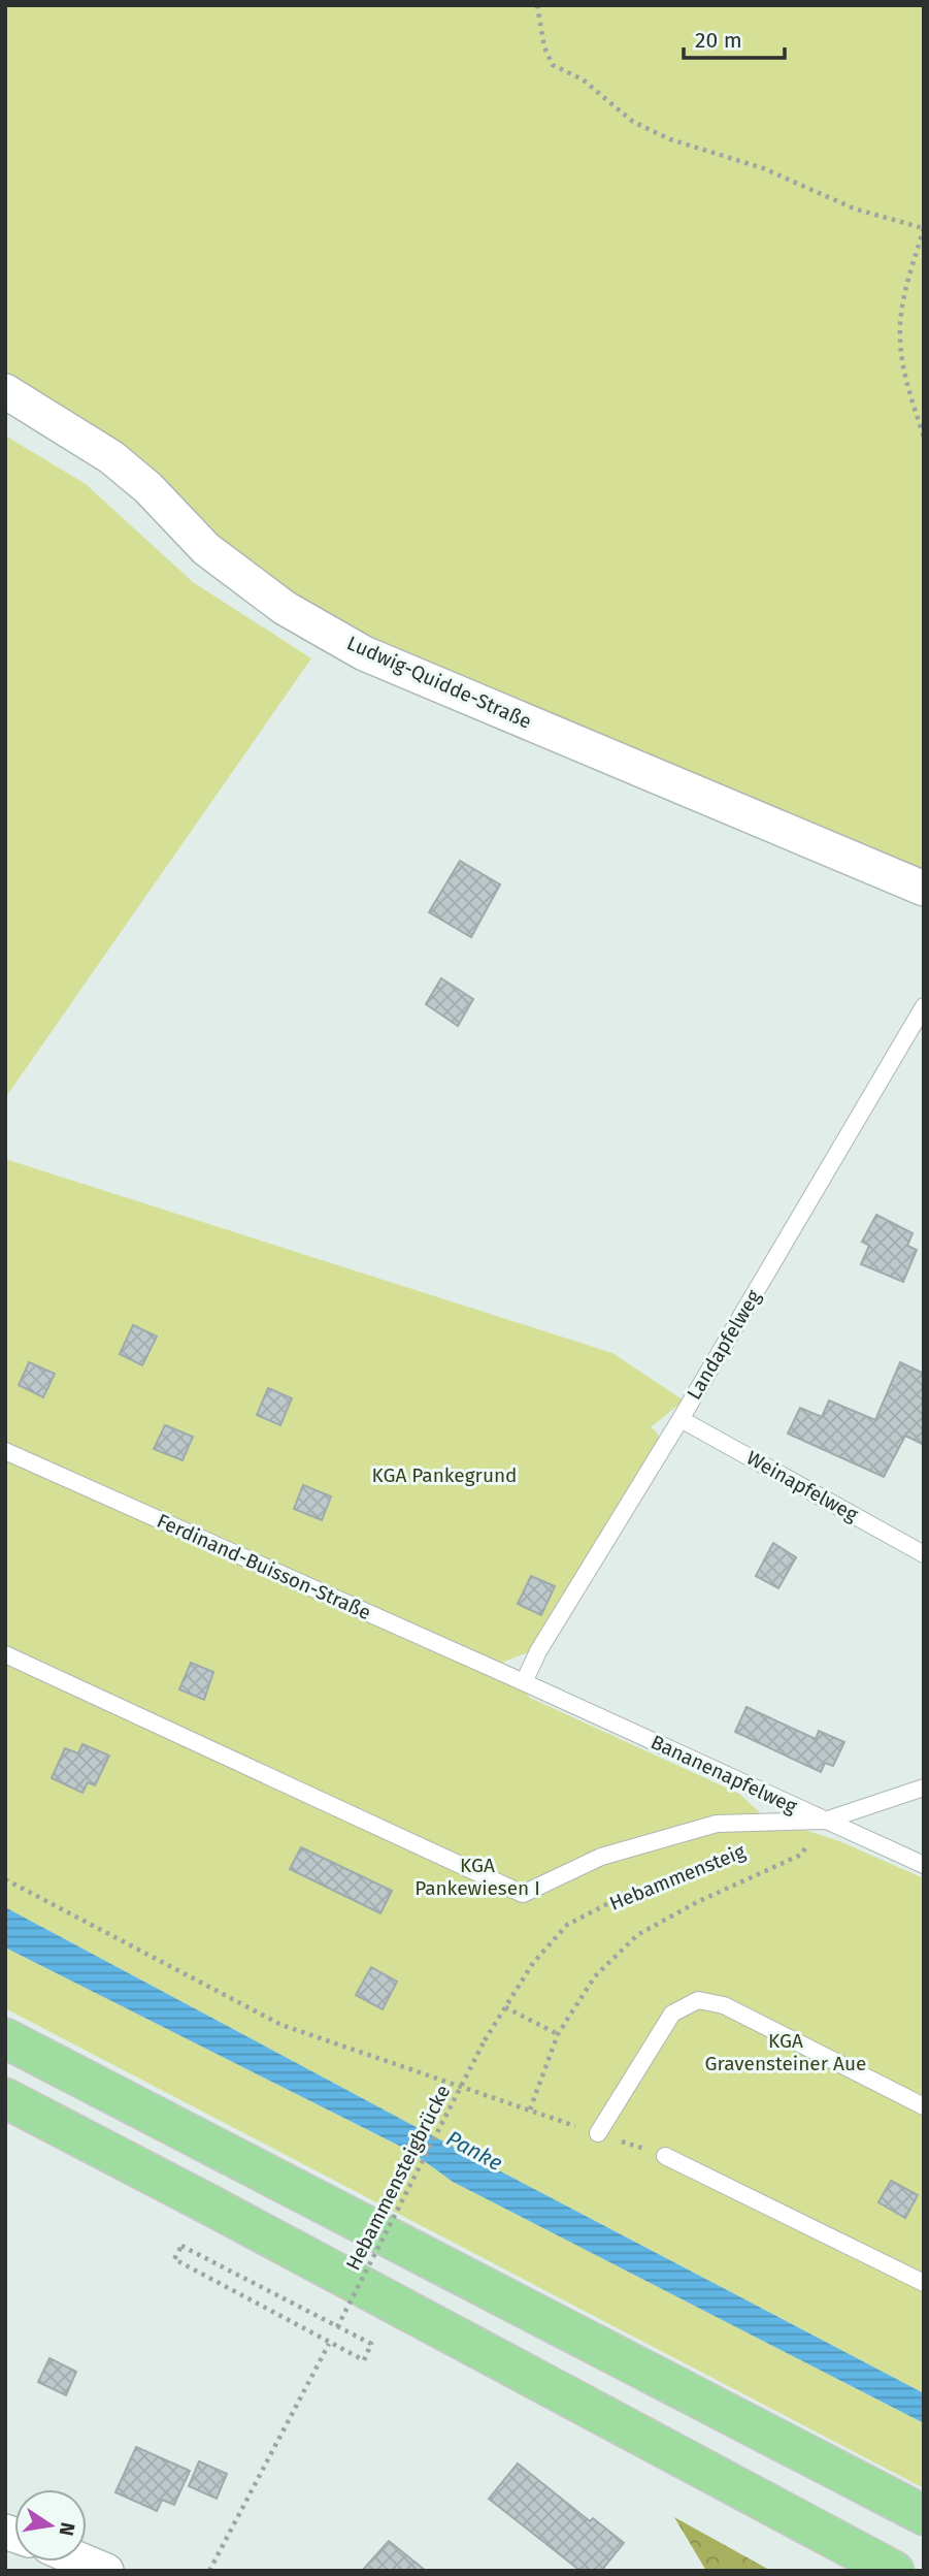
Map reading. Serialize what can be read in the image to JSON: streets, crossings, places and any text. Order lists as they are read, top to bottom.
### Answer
{
  "streets": {
    "street": ["Ludwig-Quidde-Straße"],
    "lane": [
      "Landapfelweg",
      "Weinapfelweg",
      "Ferdinand-Buisson-Straße",
      "Bananenapfelweg"
    ],
    "path": ["Hebammensteig", "Hebammensteigbrücke"]
  },
  "crossings": [
    ["Landapfelweg", "Weinapfelweg"],
    ["Landapfelweg", "Ferdinand-Buisson-Straße"],
    ["Landapfelweg", "Bananenapfelweg"],
    ["Ferdinand-Buisson-Straße", "Bananenapfelweg"],
    ["Hebammensteig", "Hebammensteigbrücke"]
  ],
  "water": ["Panke"],
  "parks": ["KGA Pankegrund", "KGA Pankewiesen I", "KGA Gravensteiner Aue"],
  "scale_bar": "20 m",
  "north": "right"
}
